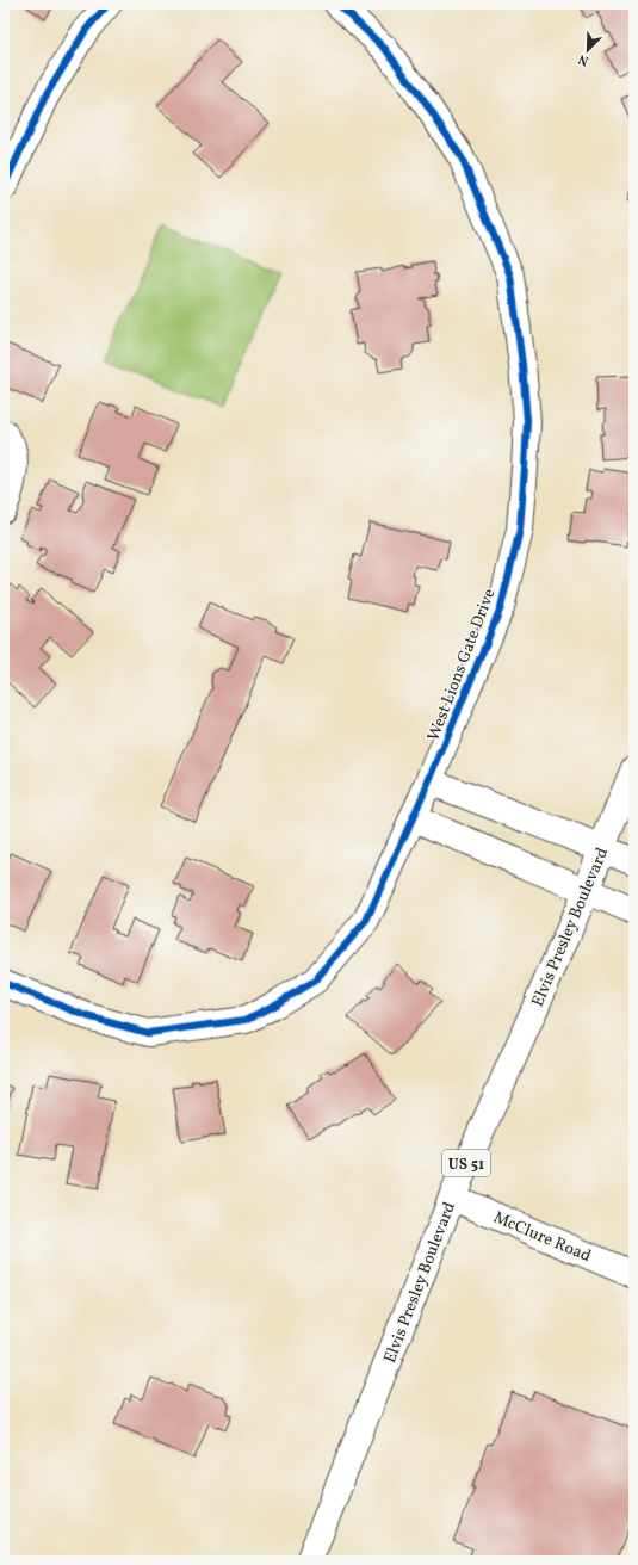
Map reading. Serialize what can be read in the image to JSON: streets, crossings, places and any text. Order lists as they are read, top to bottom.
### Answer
{
  "streets": {
    "street": [
      "West Lions Gate Drive",
      "Elvis Presley Boulevard",
      "US 51",
      "McClure Road"
    ]
  },
  "crossings": [
    ["Elvis Presley Boulevard", "McClure Road"]
  ],
  "north": "bottom left"
}
